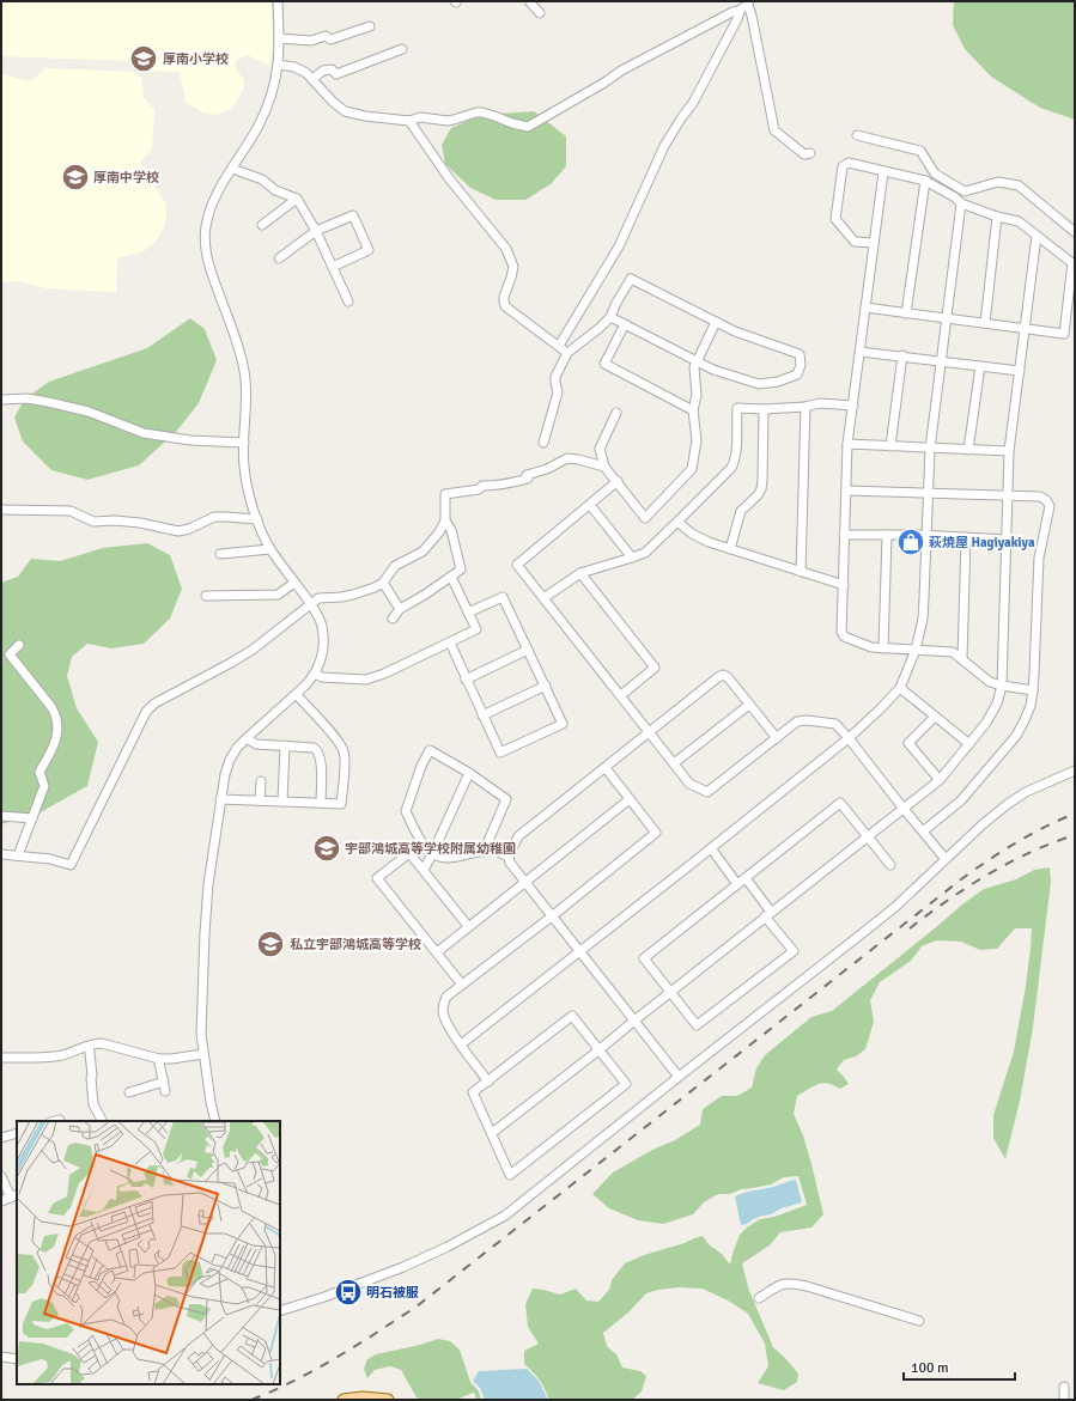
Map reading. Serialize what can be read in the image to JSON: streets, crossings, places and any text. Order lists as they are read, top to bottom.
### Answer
{
  "places": {
    "school or university": [
      "厚南小学校",
      "厚南中学校",
      "宇部鴻城高等学校附属幼稚園",
      "私立宇部鴻城高等学校"
    ],
    "shop": ["萩焼屋 Hagiyakiya"],
    "bus stop": ["明石被服"]
  },
  "scale_bar": "100 m"
}
